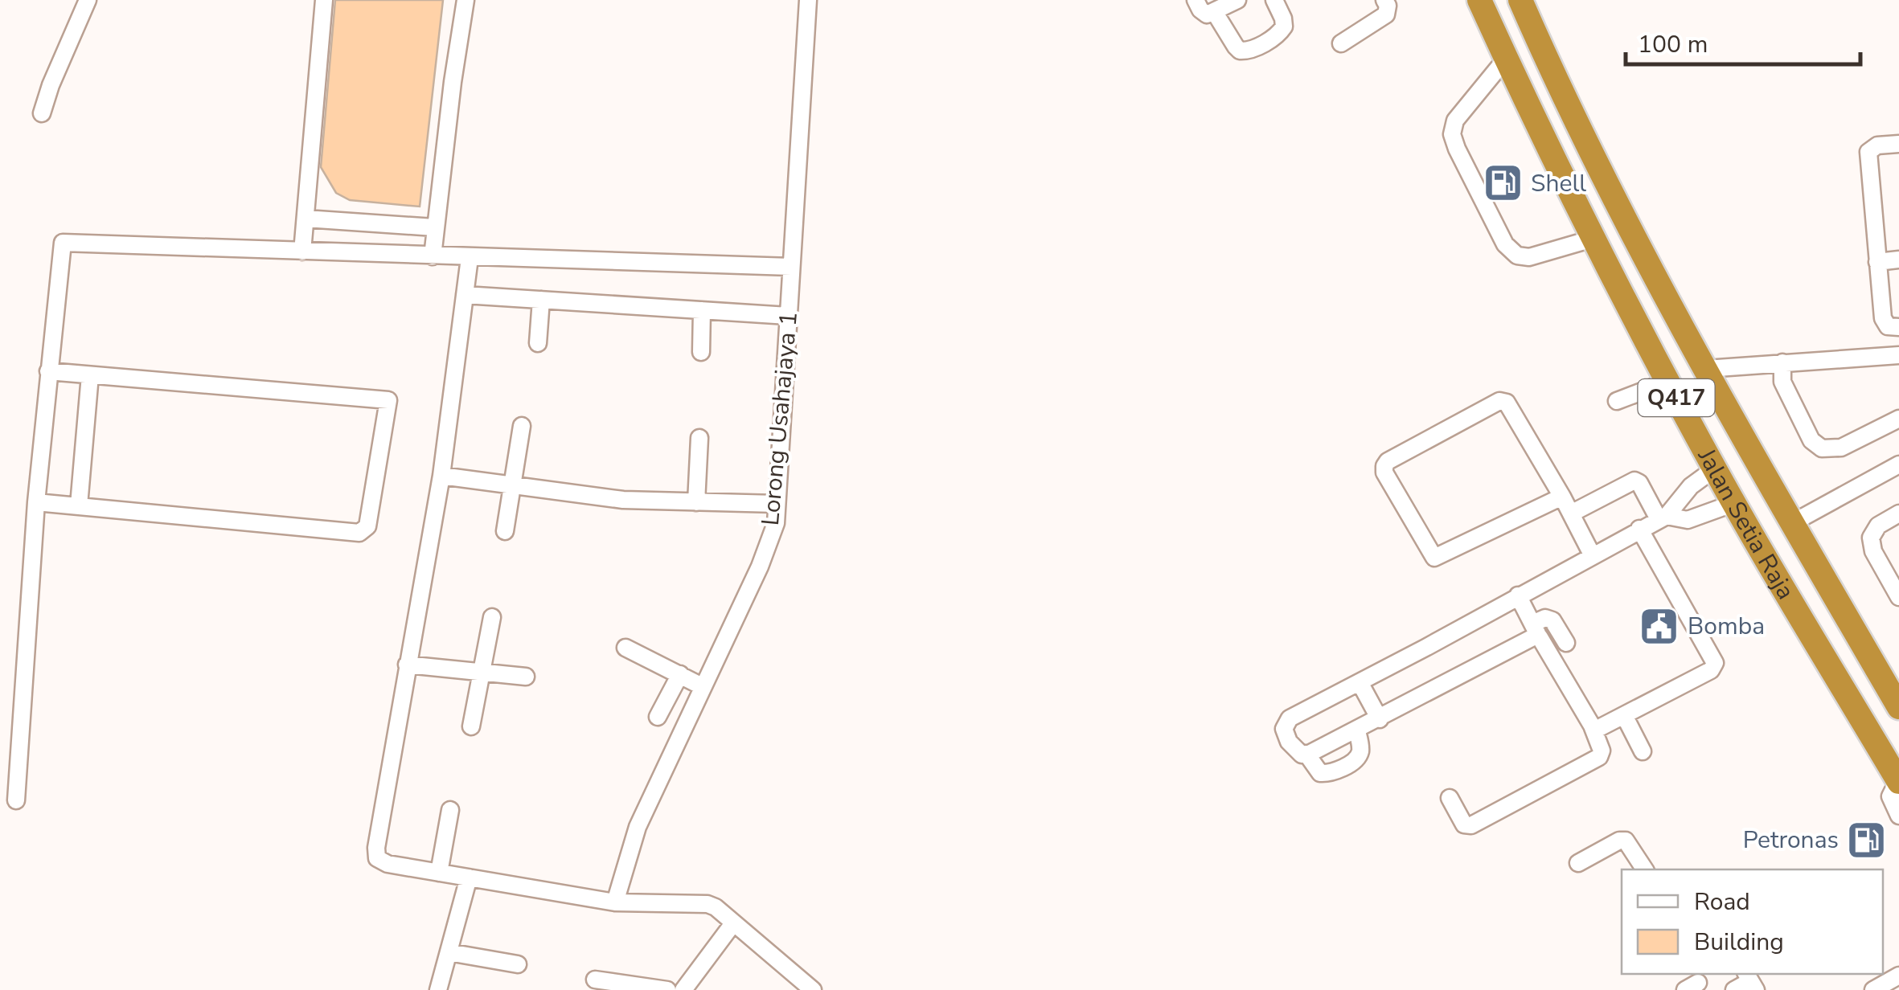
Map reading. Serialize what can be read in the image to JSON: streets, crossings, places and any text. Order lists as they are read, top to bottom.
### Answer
{
  "streets": {
    "highway": ["Q417", "Jalan Setia Raja"],
    "street": ["Lorong Usahajaya 1"]
  },
  "places": {
    "fuel station": ["Shell", "Petronas"],
    "public building": ["Bomba"]
  },
  "legend": ["Road", "Building"],
  "scale_bar": "100 m"
}
